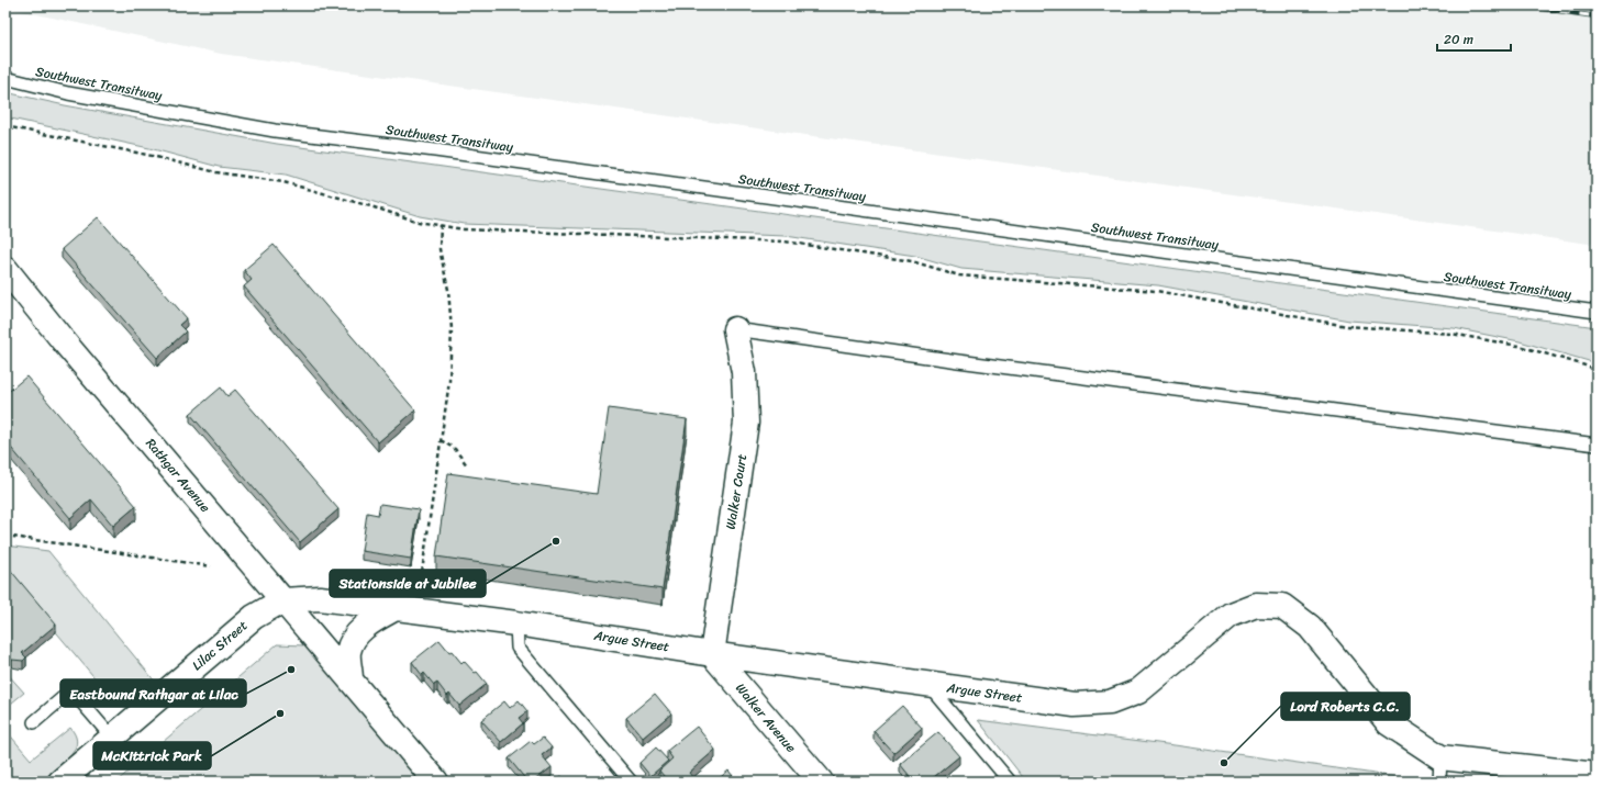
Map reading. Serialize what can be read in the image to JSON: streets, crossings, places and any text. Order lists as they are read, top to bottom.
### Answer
{
  "streets": {
    "street": [
      "Rathgar Avenue",
      "Walker Court",
      "Argue Street",
      "Lilac Street",
      "Walker Avenue"
    ],
    "lane": ["Southwest Transitway"]
  },
  "crossings": [
    ["Rathgar Avenue", "Argue Street"],
    ["Rathgar Avenue", "Lilac Street"],
    ["Walker Court", "Argue Street"],
    ["Walker Court", "Walker Avenue"],
    ["Argue Street", "Lilac Street"],
    ["Argue Street", "Walker Avenue"]
  ],
  "places": [
    "Stationside at Jubilee",
    "Eastbound Rathgar at Lilac",
    "McKittrick Park",
    "Lord Roberts C.C."
  ],
  "scale_bar": "20 m"
}
